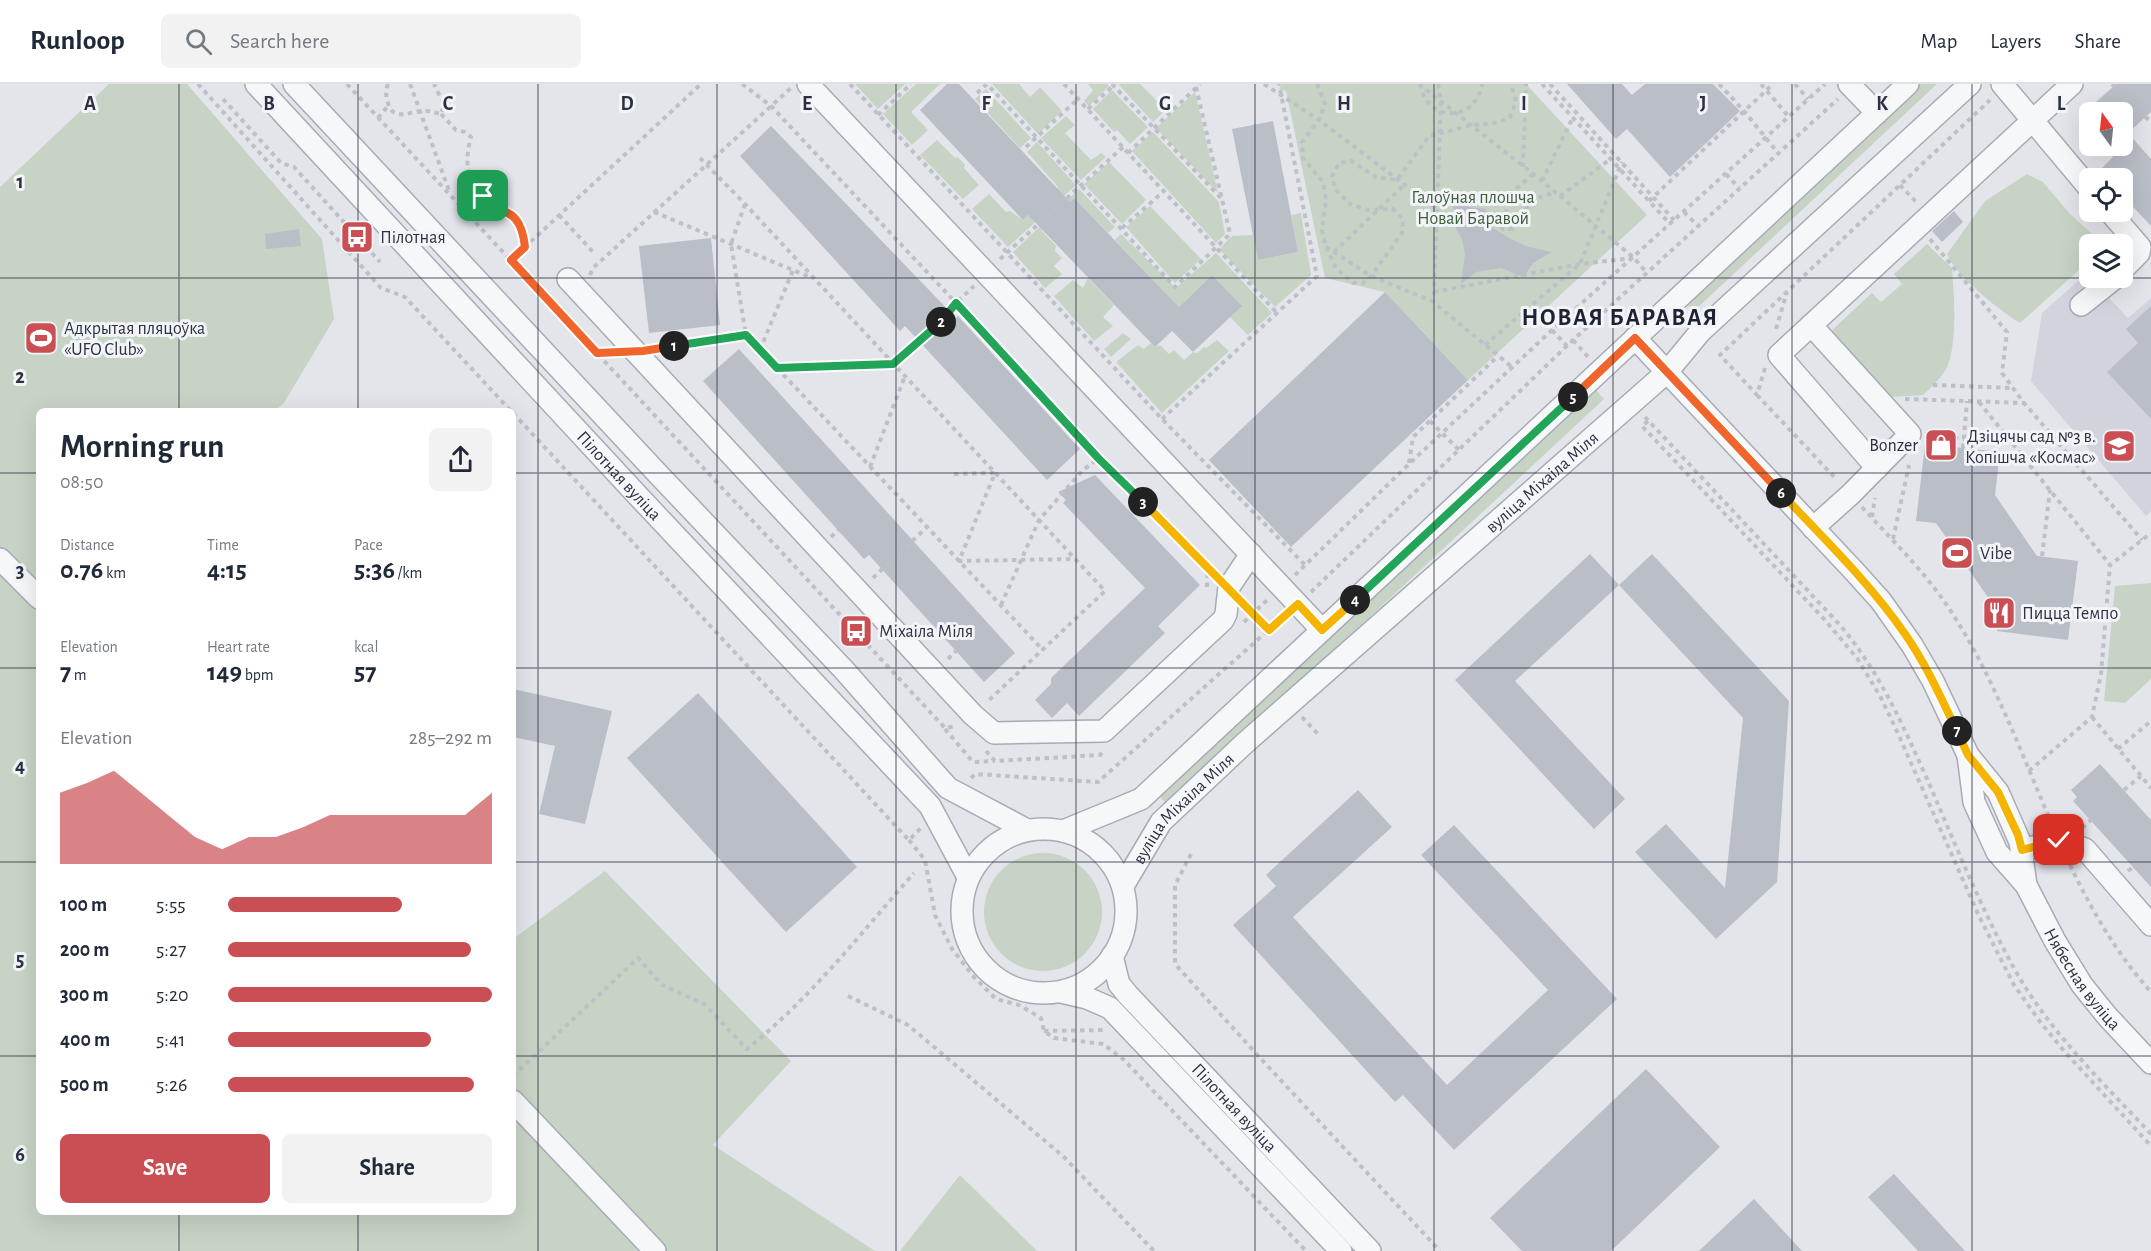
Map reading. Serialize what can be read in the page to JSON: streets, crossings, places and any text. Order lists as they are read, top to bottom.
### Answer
{
  "streets": {
    "street": ["Пілотная вуліца", "вуліца Міхаіла Міля", "Нябесная вуліца"]
  },
  "crossings": [
    ["Пілотная вуліца", "вуліца Міхаіла Міля"],
    ["вуліца Міхаіла Міля", "Нябесная вуліца"]
  ],
  "districts": ["НОВАЯ БАРАВАЯ"],
  "parks": ["Галоўная плошча Новай Баравой"],
  "places": {
    "bus stop": ["Пілотная", "Міхаіла Міля"],
    "sports": ["Адкрытая пляцоўка «UFO Club»", "Vibe"],
    "shop": ["Bonzer"],
    "school or university": ["Дзіцячы сад №3 в. Копішча «Космас»"],
    "restaurant": ["Пицца Темпо"]
  },
  "north": "top",
  "page": {
    "header": "Runloop",
    "search": "Search here",
    "nav": ["Map", "Layers", "Share"],
    "pins": [
      "2",
      "1",
      "5",
      "6",
      "3",
      "4",
      "7"
    ],
    "heading": ["Morning run", "08:50"],
    "stats": [
      ["Distance", "0.76 km"],
      ["Time", "4:15"],
      ["Pace", "5:36 /km"],
      ["Elevation", "7 m"],
      ["Heart rate", "149 bpm"],
      ["kcal", "57"]
    ],
    "chart": ["Elevation", "285–292 m"],
    "list": [
      {
        "name": "100 m",
        "note": "5:55"
      },
      {
        "name": "200 m",
        "note": "5:27"
      },
      {
        "name": "300 m",
        "note": "5:20"
      },
      {
        "name": "400 m",
        "note": "5:41"
      },
      {
        "name": "500 m",
        "note": "5:26"
      }
    ],
    "buttons": ["Save", "Share"]
  },
  "grid": {
    "columns": [
      "A",
      "B",
      "C",
      "D",
      "E",
      "F",
      "G",
      "H",
      "I",
      "J",
      "K",
      "L"
    ],
    "rows": [
      "1",
      "2",
      "3",
      "4",
      "5",
      "6"
    ]
  }
}
